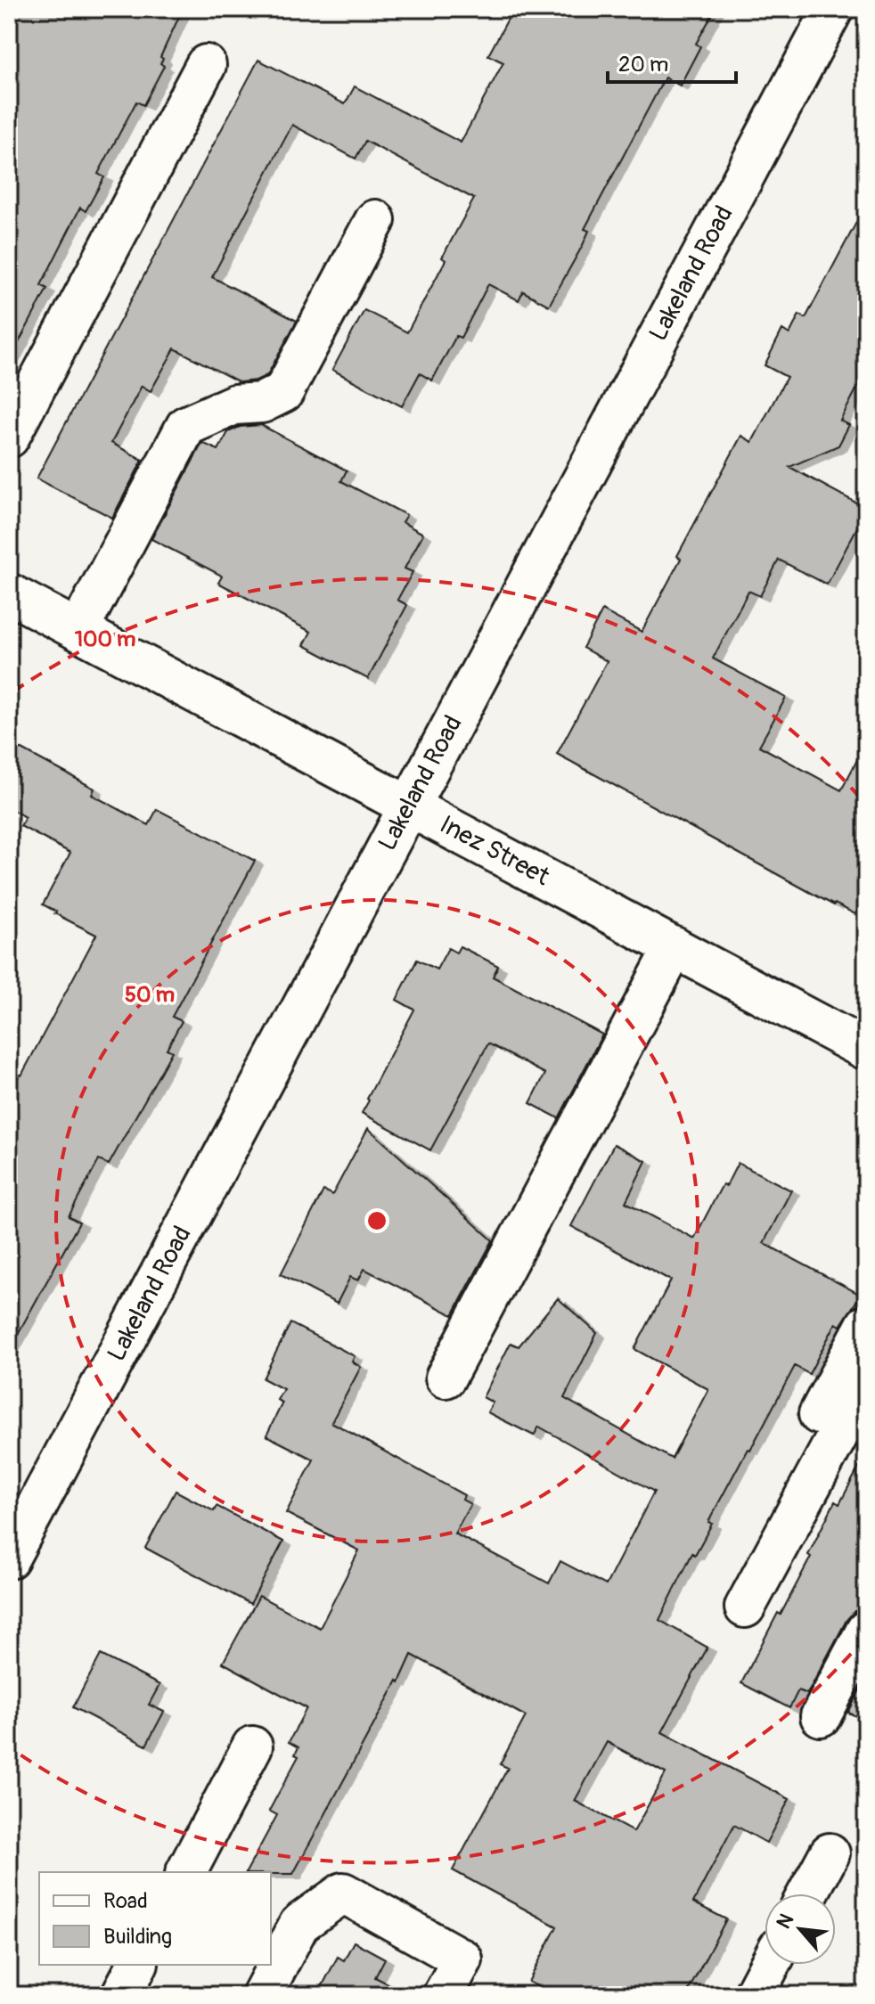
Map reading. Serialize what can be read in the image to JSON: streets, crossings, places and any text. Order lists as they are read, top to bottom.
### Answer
{
  "streets": {
    "street": ["Lakeland Road", "Inez Street"]
  },
  "crossings": [
    ["Lakeland Road", "Inez Street"]
  ],
  "legend": ["Road", "Building"],
  "scale_bar": "20 m",
  "north": "top left",
  "rings": ["100 m", "50 m"]
}
